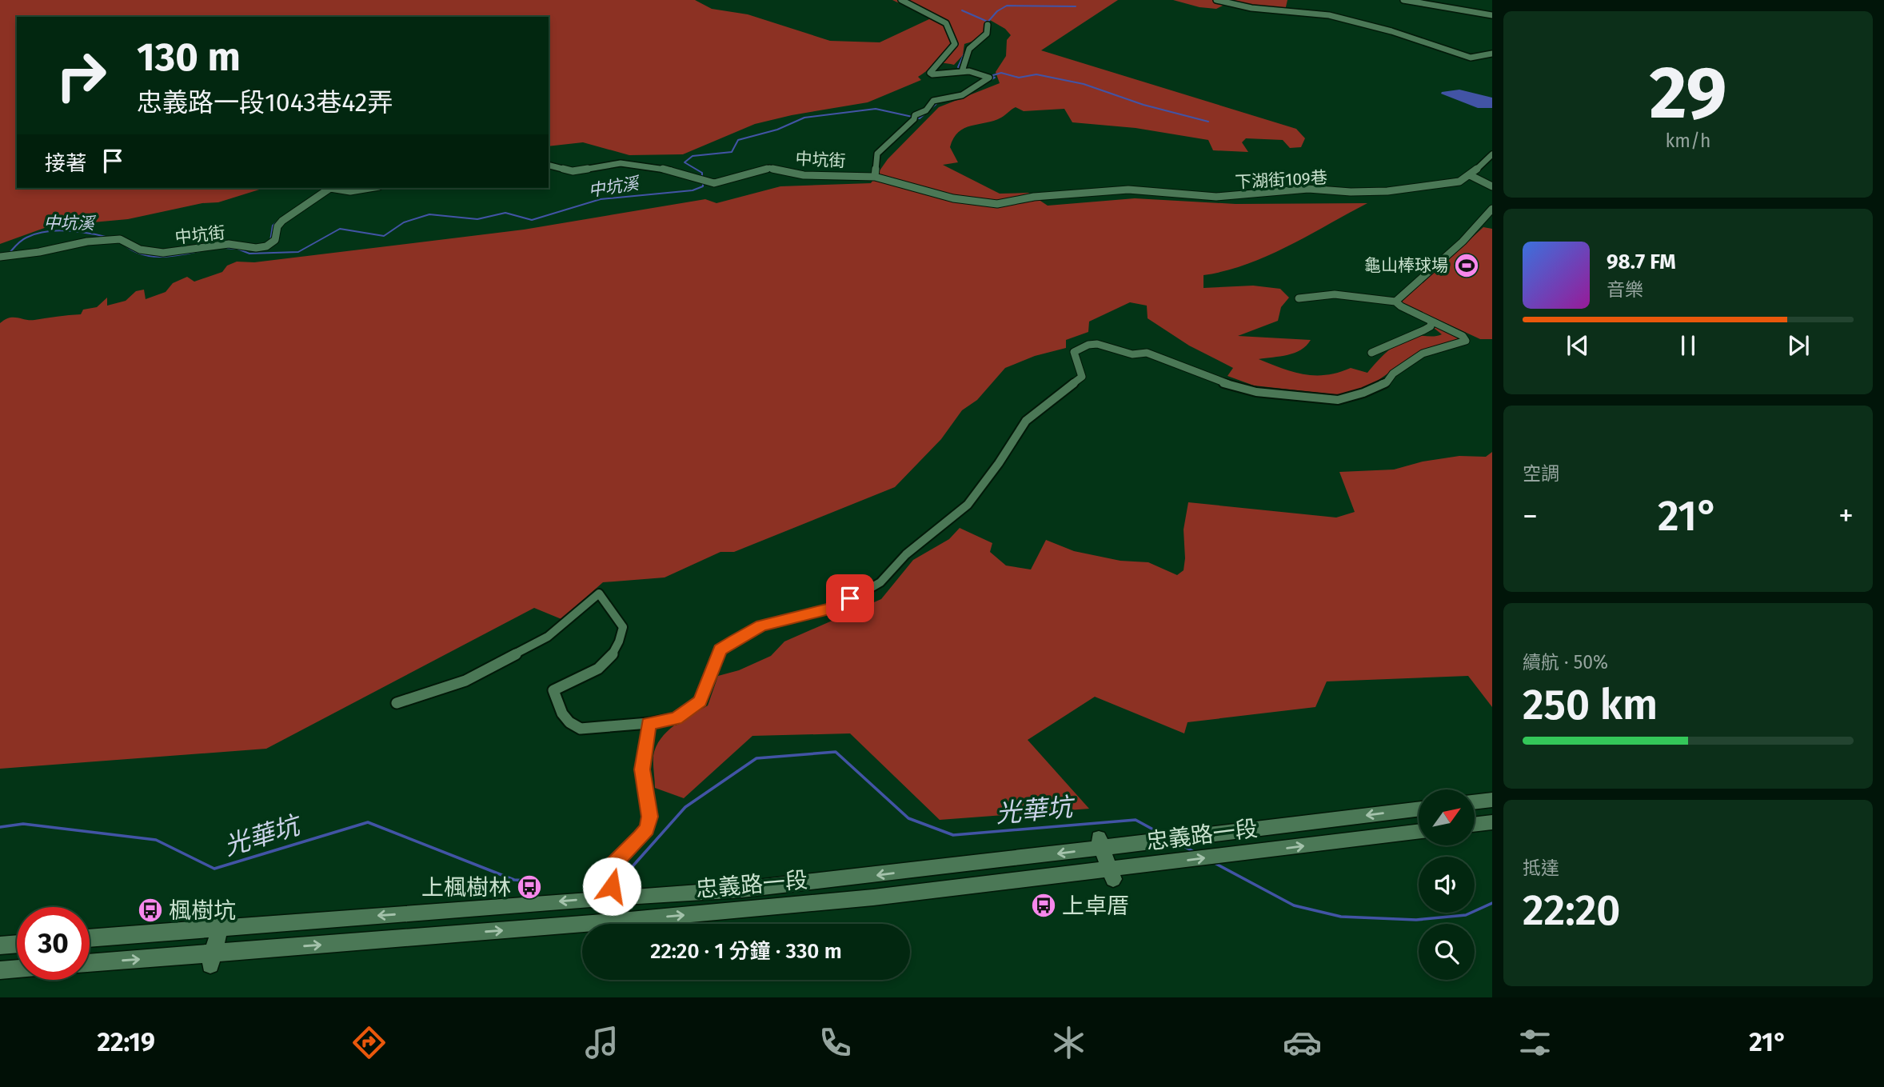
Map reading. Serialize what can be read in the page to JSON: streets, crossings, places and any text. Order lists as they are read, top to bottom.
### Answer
{
  "streets": {
    "main road": ["忠義路一段"],
    "street": ["中坑街", "下湖街109巷"]
  },
  "crossings": [
    ["中坑街", "下湖街109巷"]
  ],
  "water": ["中坑溪", "光華坑"],
  "places": {
    "sports": ["龜山棒球場"],
    "bus stop": ["上楓樹林", "上卓厝", "楓樹坑"]
  },
  "north": "top right",
  "page": {
    "tile": [
      ["29", "km/h"],
      "空調",
      ["續航 · 50%", "250 km"],
      ["抵達", "22:20"]
    ],
    "turn": ["130 m", "忠義路一段1043巷42弄"],
    "then": "接著",
    "song": ["98.7 FM", "音樂"],
    "heat": ["−", "21°", "+"],
    "limit": "30",
    "trip": "22:20 · 1 分鐘 · 330 m",
    "tabs": ["22:19", "21°"]
  }
}
